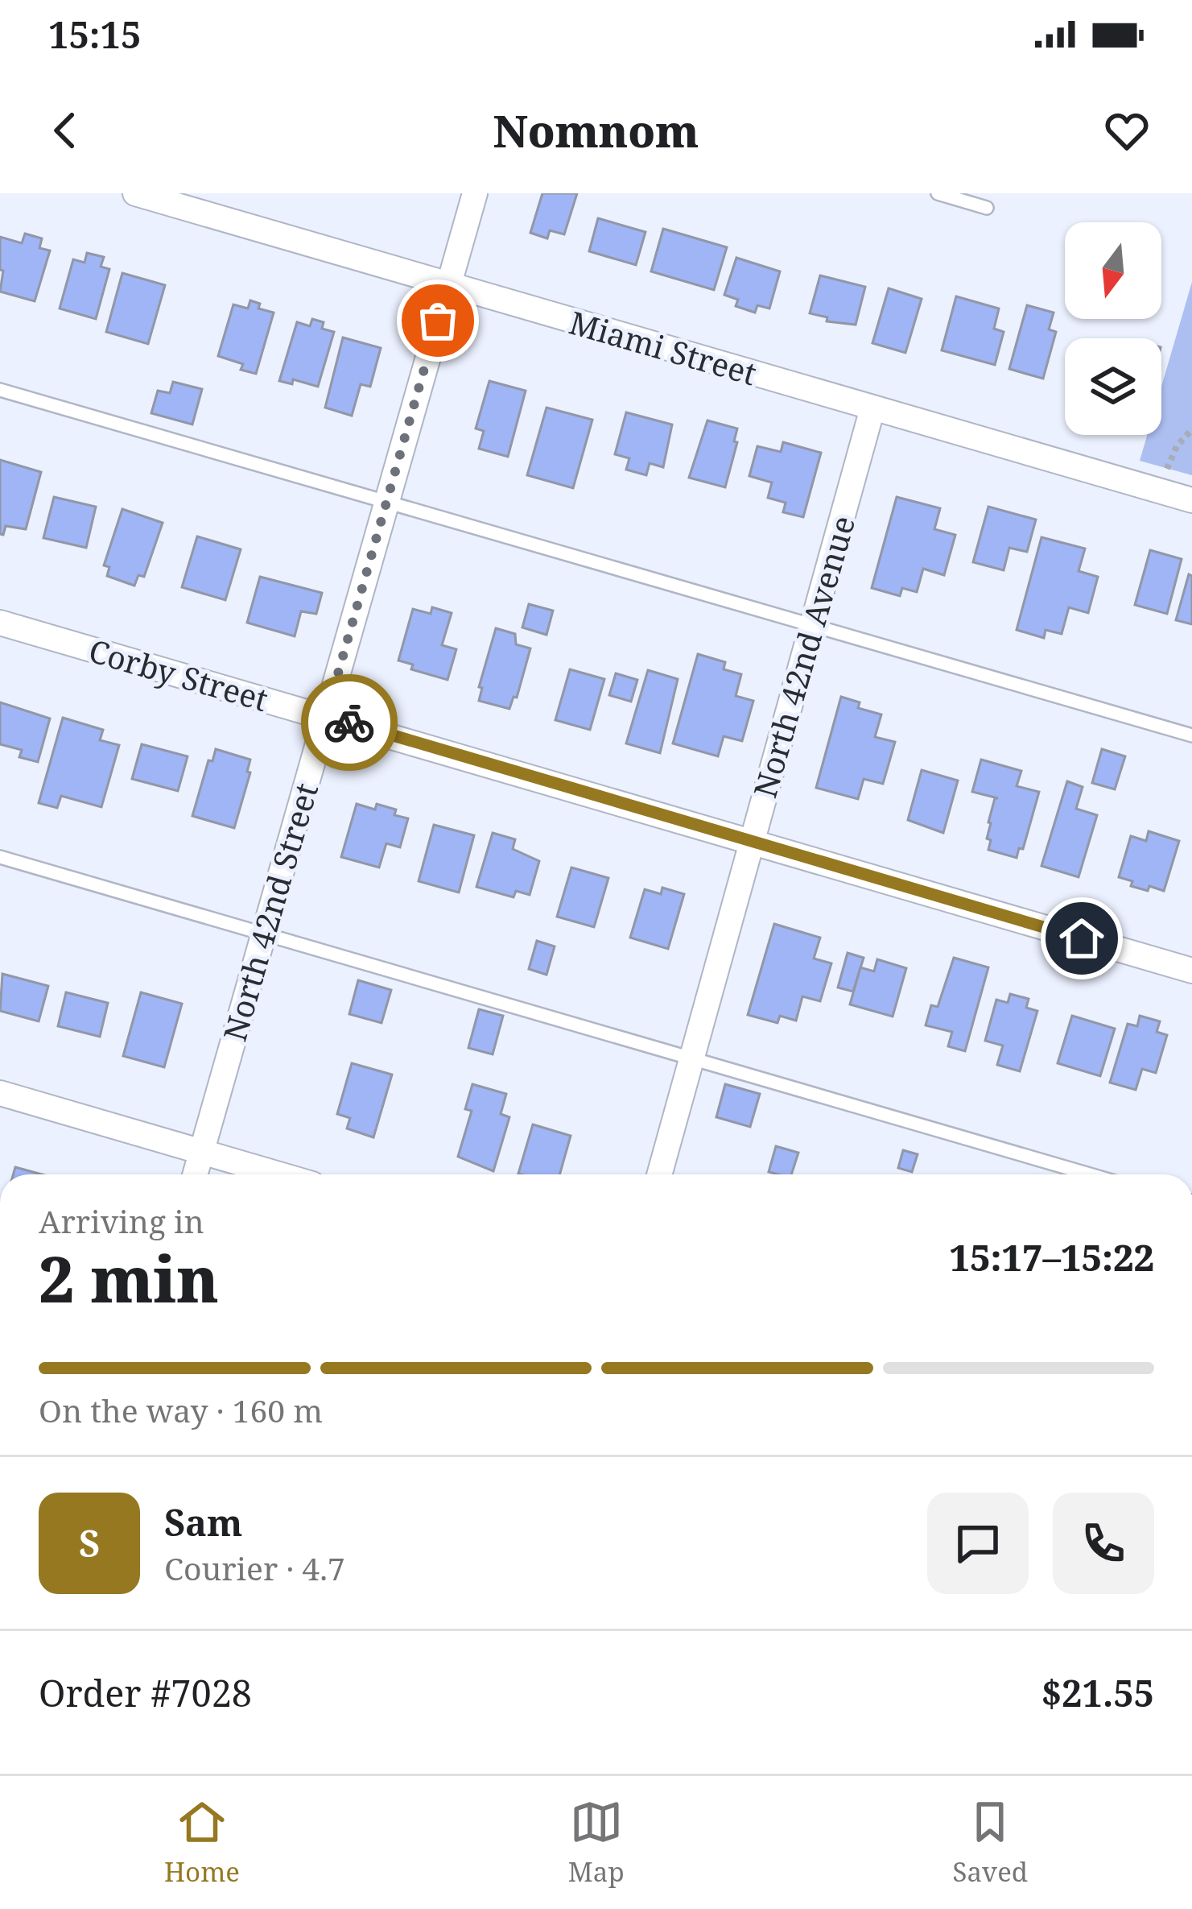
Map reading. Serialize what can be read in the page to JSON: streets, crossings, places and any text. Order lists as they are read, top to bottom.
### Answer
{
  "streets": {
    "street": [
      "Miami Street",
      "North 42nd Avenue",
      "Corby Street",
      "North 42nd Street"
    ]
  },
  "crossings": [
    ["Miami Street", "North 42nd Avenue"],
    ["Miami Street", "North 42nd Street"],
    ["North 42nd Avenue", "Corby Street"],
    ["Corby Street", "North 42nd Street"]
  ],
  "north": "bottom",
  "page": {
    "status": "15:15",
    "header": "Nomnom",
    "heading": ["2 min", "Arriving in", "15:17–15:22"],
    "panel": [
      "Sam",
      "Courier · 4.7",
      "Order #7028",
      "$21.55"
    ],
    "bar": "On the way · 160 m",
    "round": "S",
    "tabs": ["Home", "Map", "Saved"]
  }
}
